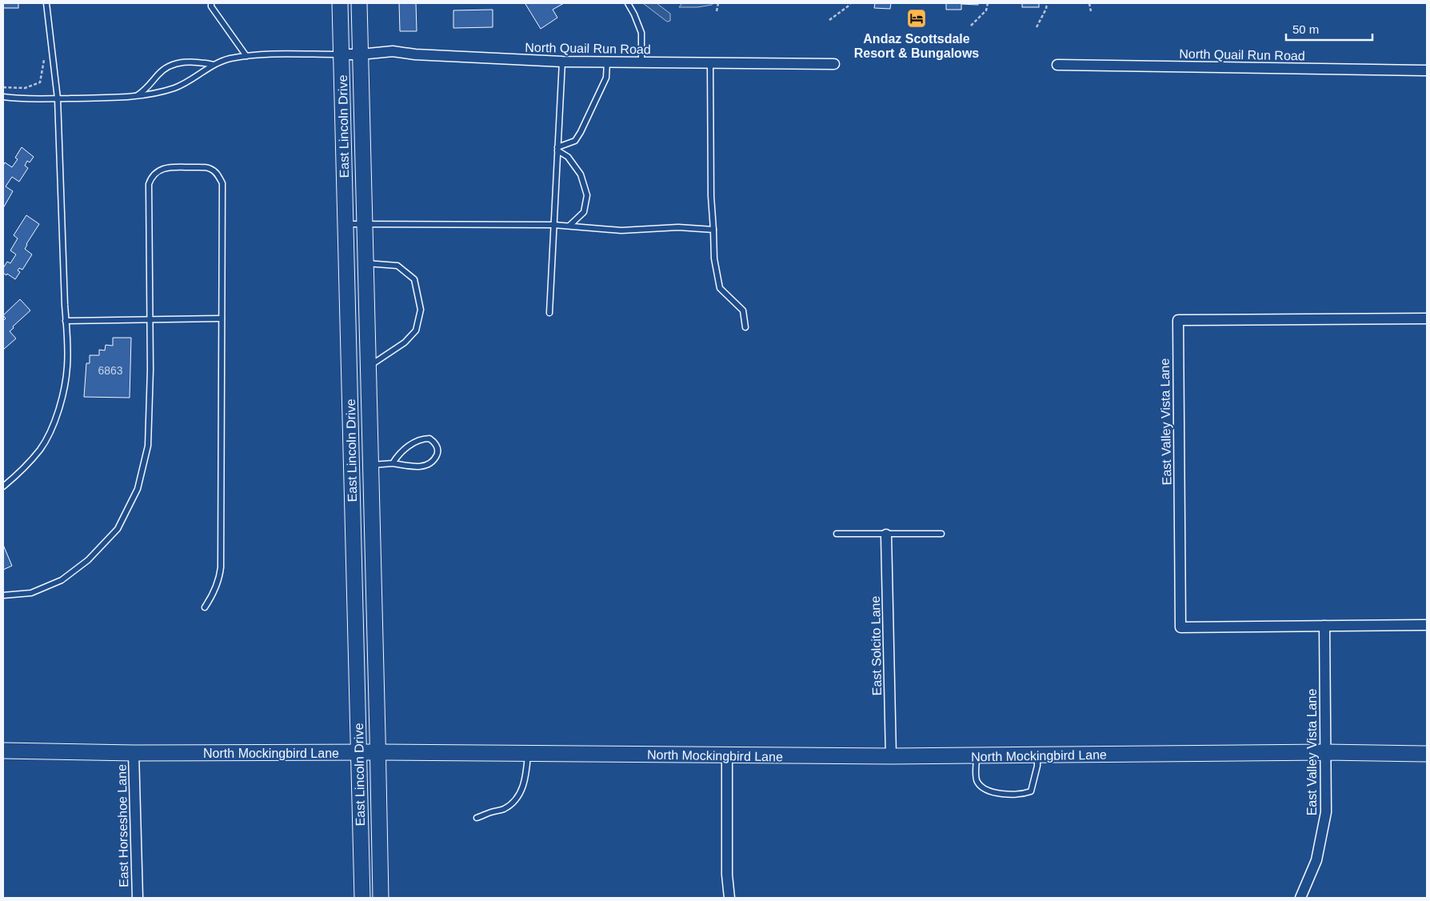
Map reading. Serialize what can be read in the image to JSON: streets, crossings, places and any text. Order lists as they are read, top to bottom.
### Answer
{
  "streets": {
    "main road": ["East Lincoln Drive", "North Mockingbird Lane"],
    "street": [
      "North Quail Run Road",
      "East Valley Vista Lane",
      "East Solcito Lane",
      "East Horseshoe Lane"
    ]
  },
  "crossings": [
    ["North Quail Run Road", "East Lincoln Drive"],
    ["East Lincoln Drive", "North Mockingbird Lane"],
    ["East Valley Vista Lane", "North Mockingbird Lane"],
    ["East Solcito Lane", "North Mockingbird Lane"],
    ["North Mockingbird Lane", "East Horseshoe Lane"]
  ],
  "places": {
    "hotel": ["Andaz Scottsdale Resort & Bungalows"]
  },
  "house_numbers": ["6863"],
  "scale_bar": "50 m"
}
